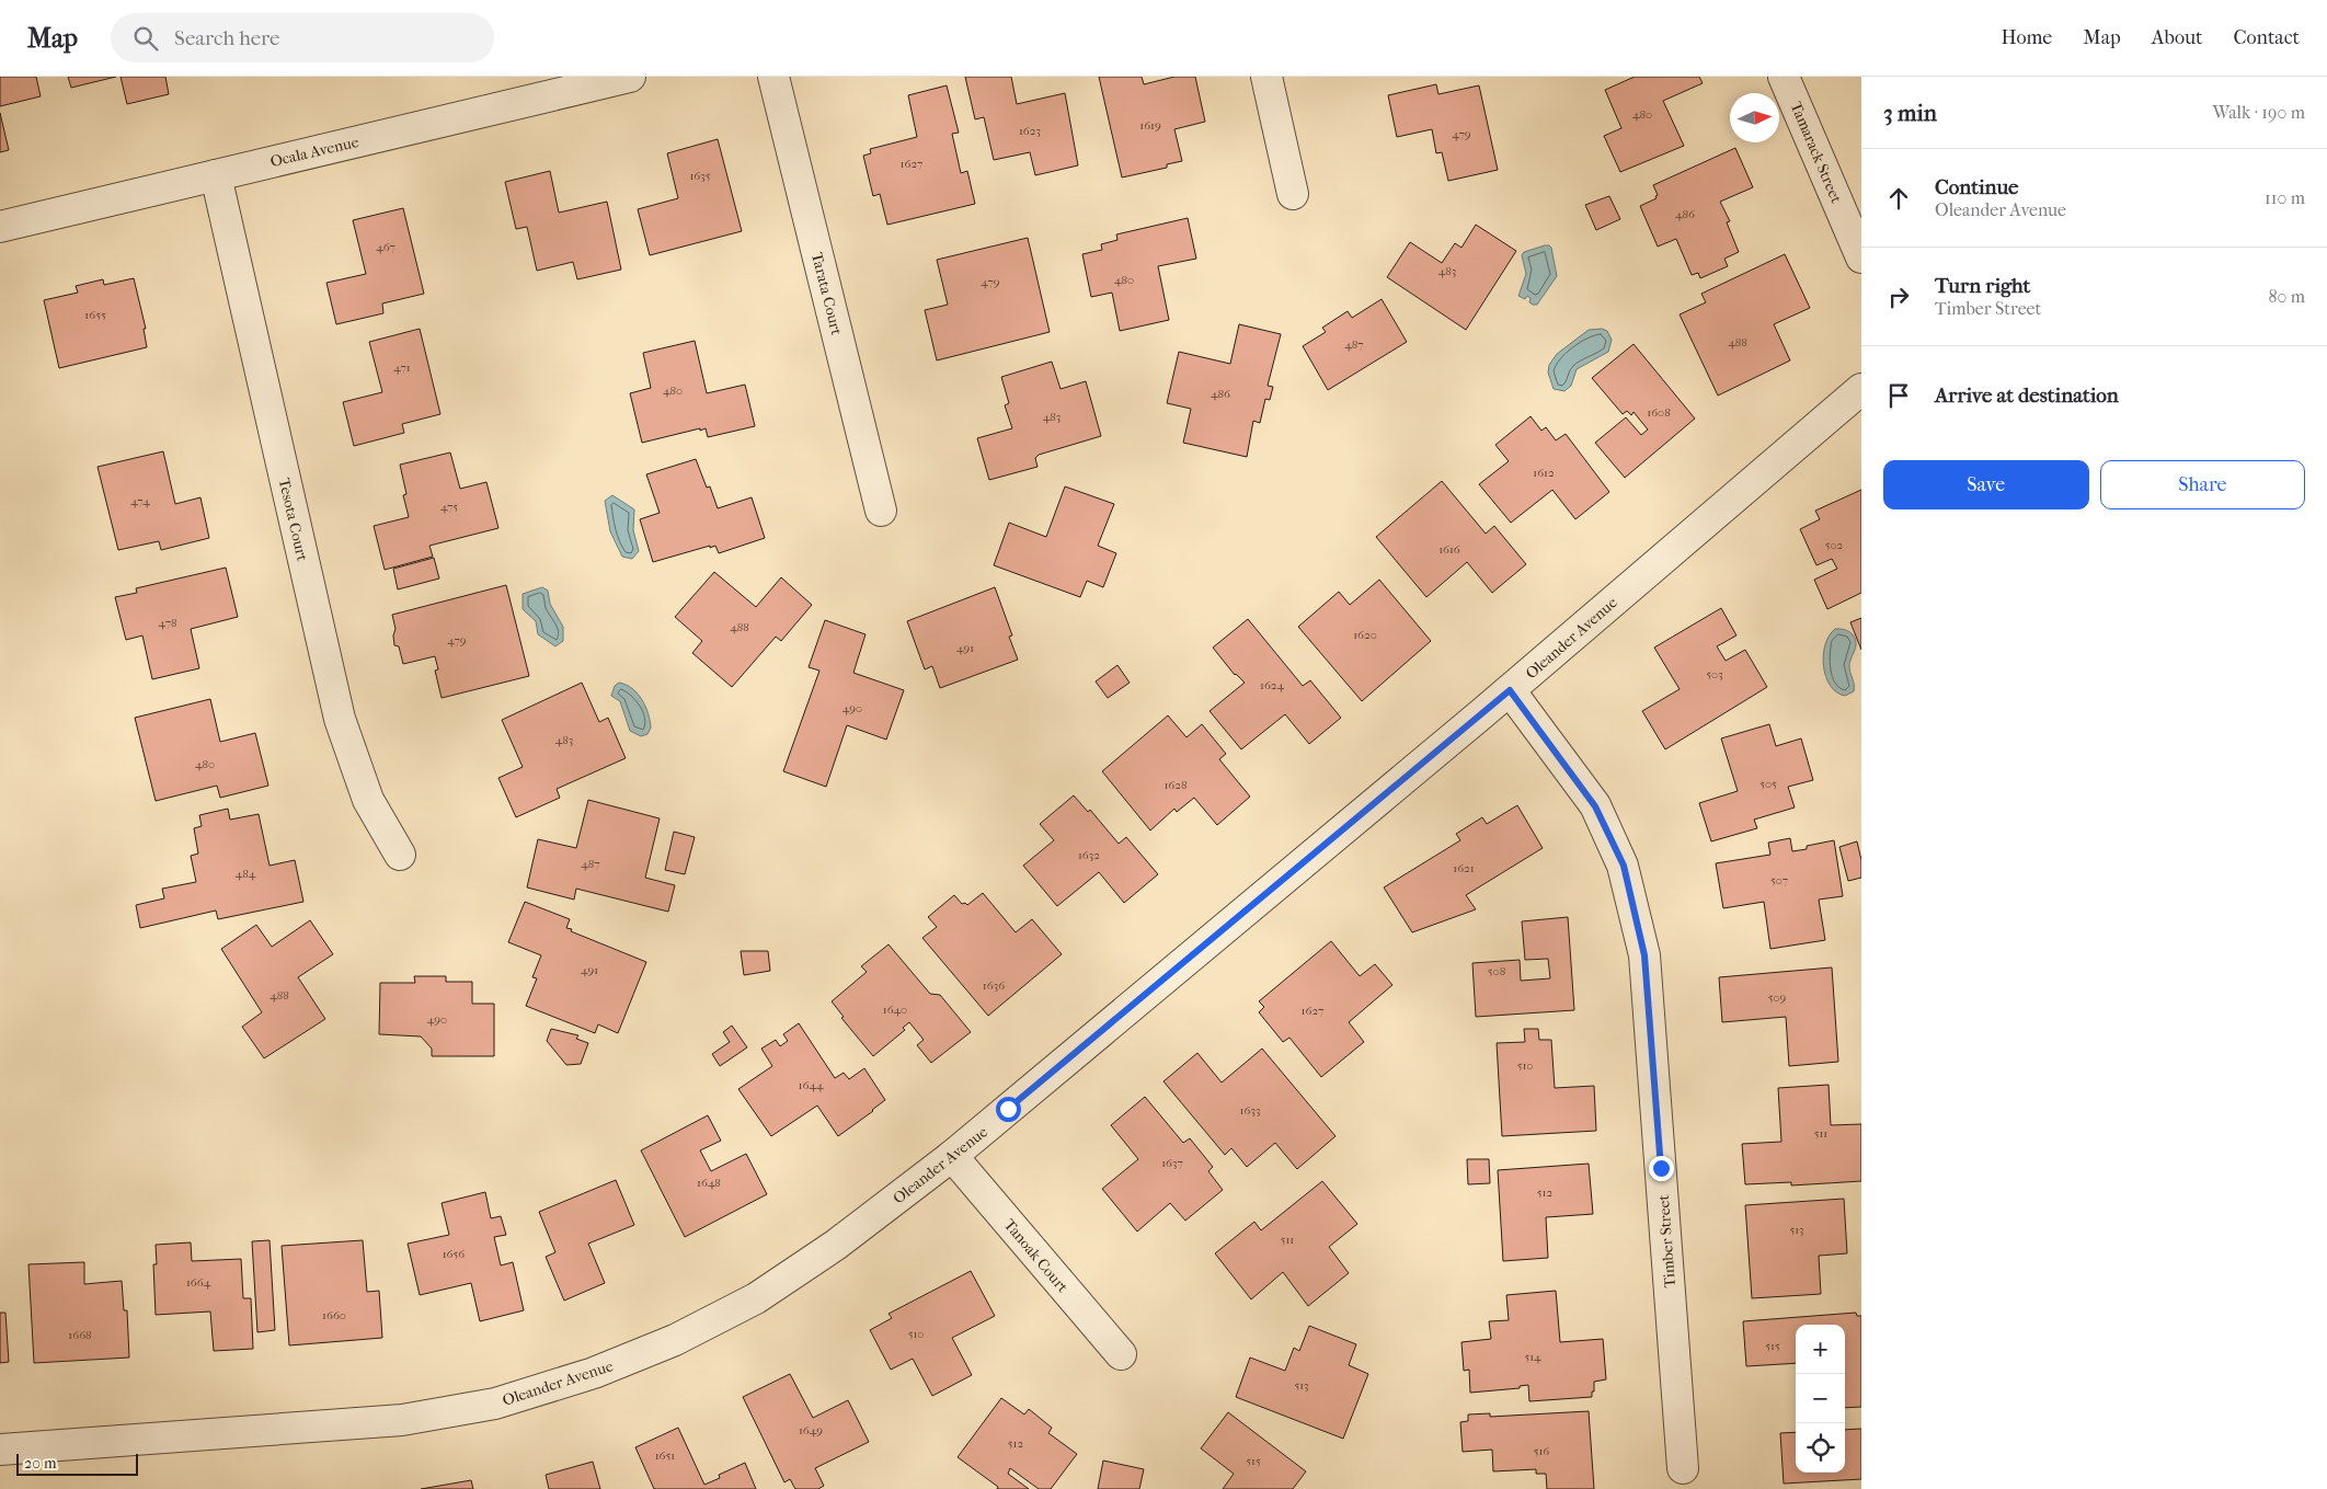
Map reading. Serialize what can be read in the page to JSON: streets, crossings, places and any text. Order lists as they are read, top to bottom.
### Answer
{
  "streets": {
    "street": [
      "Ocala Avenue",
      "Tamarack Street",
      "Tarata Court",
      "Tesota Court",
      "Oleander Avenue",
      "Timber Street",
      "Tanoak Court"
    ]
  },
  "crossings": [
    ["Ocala Avenue", "Tesota Court"],
    ["Oleander Avenue", "Timber Street"],
    ["Oleander Avenue", "Tanoak Court"]
  ],
  "house_numbers": [
    "480",
    "1619",
    "1623",
    "479",
    "1627",
    "1635",
    "486",
    "467",
    "483",
    "480",
    "479",
    "1655",
    "488",
    "487",
    "471",
    "480",
    "486",
    "1608",
    "483",
    "1612",
    "474",
    "475",
    "502",
    "1616",
    "478",
    "488",
    "1620",
    "479",
    "491",
    "503",
    "1624",
    "490",
    "483",
    "480",
    "505",
    "1628",
    "1632",
    "487",
    "1621",
    "484",
    "507",
    "491",
    "508",
    "1636",
    "488",
    "509",
    "1640",
    "1627",
    "490",
    "510",
    "1644",
    "1633",
    "511",
    "1637",
    "1648",
    "512",
    "513",
    "511",
    "1656",
    "1664",
    "1660",
    "510",
    "1668",
    "515",
    "514",
    "513",
    "1649",
    "512",
    "516",
    "1651",
    "515"
  ],
  "scale_bar": "20 m",
  "north": "right",
  "page": {
    "header": "Map",
    "search": "Search here",
    "nav": [
      "Home",
      "Map",
      "About",
      "Contact"
    ],
    "heading": ["3 min", "Walk · 190 m"],
    "list": [
      ["Continue", "Oleander Avenue", "110 m"],
      ["Turn right", "Timber Street", "80 m"],
      "Arrive at destination"
    ],
    "buttons": ["Save", "Share"],
    "map_buttons": ["+", "−"],
    "scale": "20 m"
  }
}
